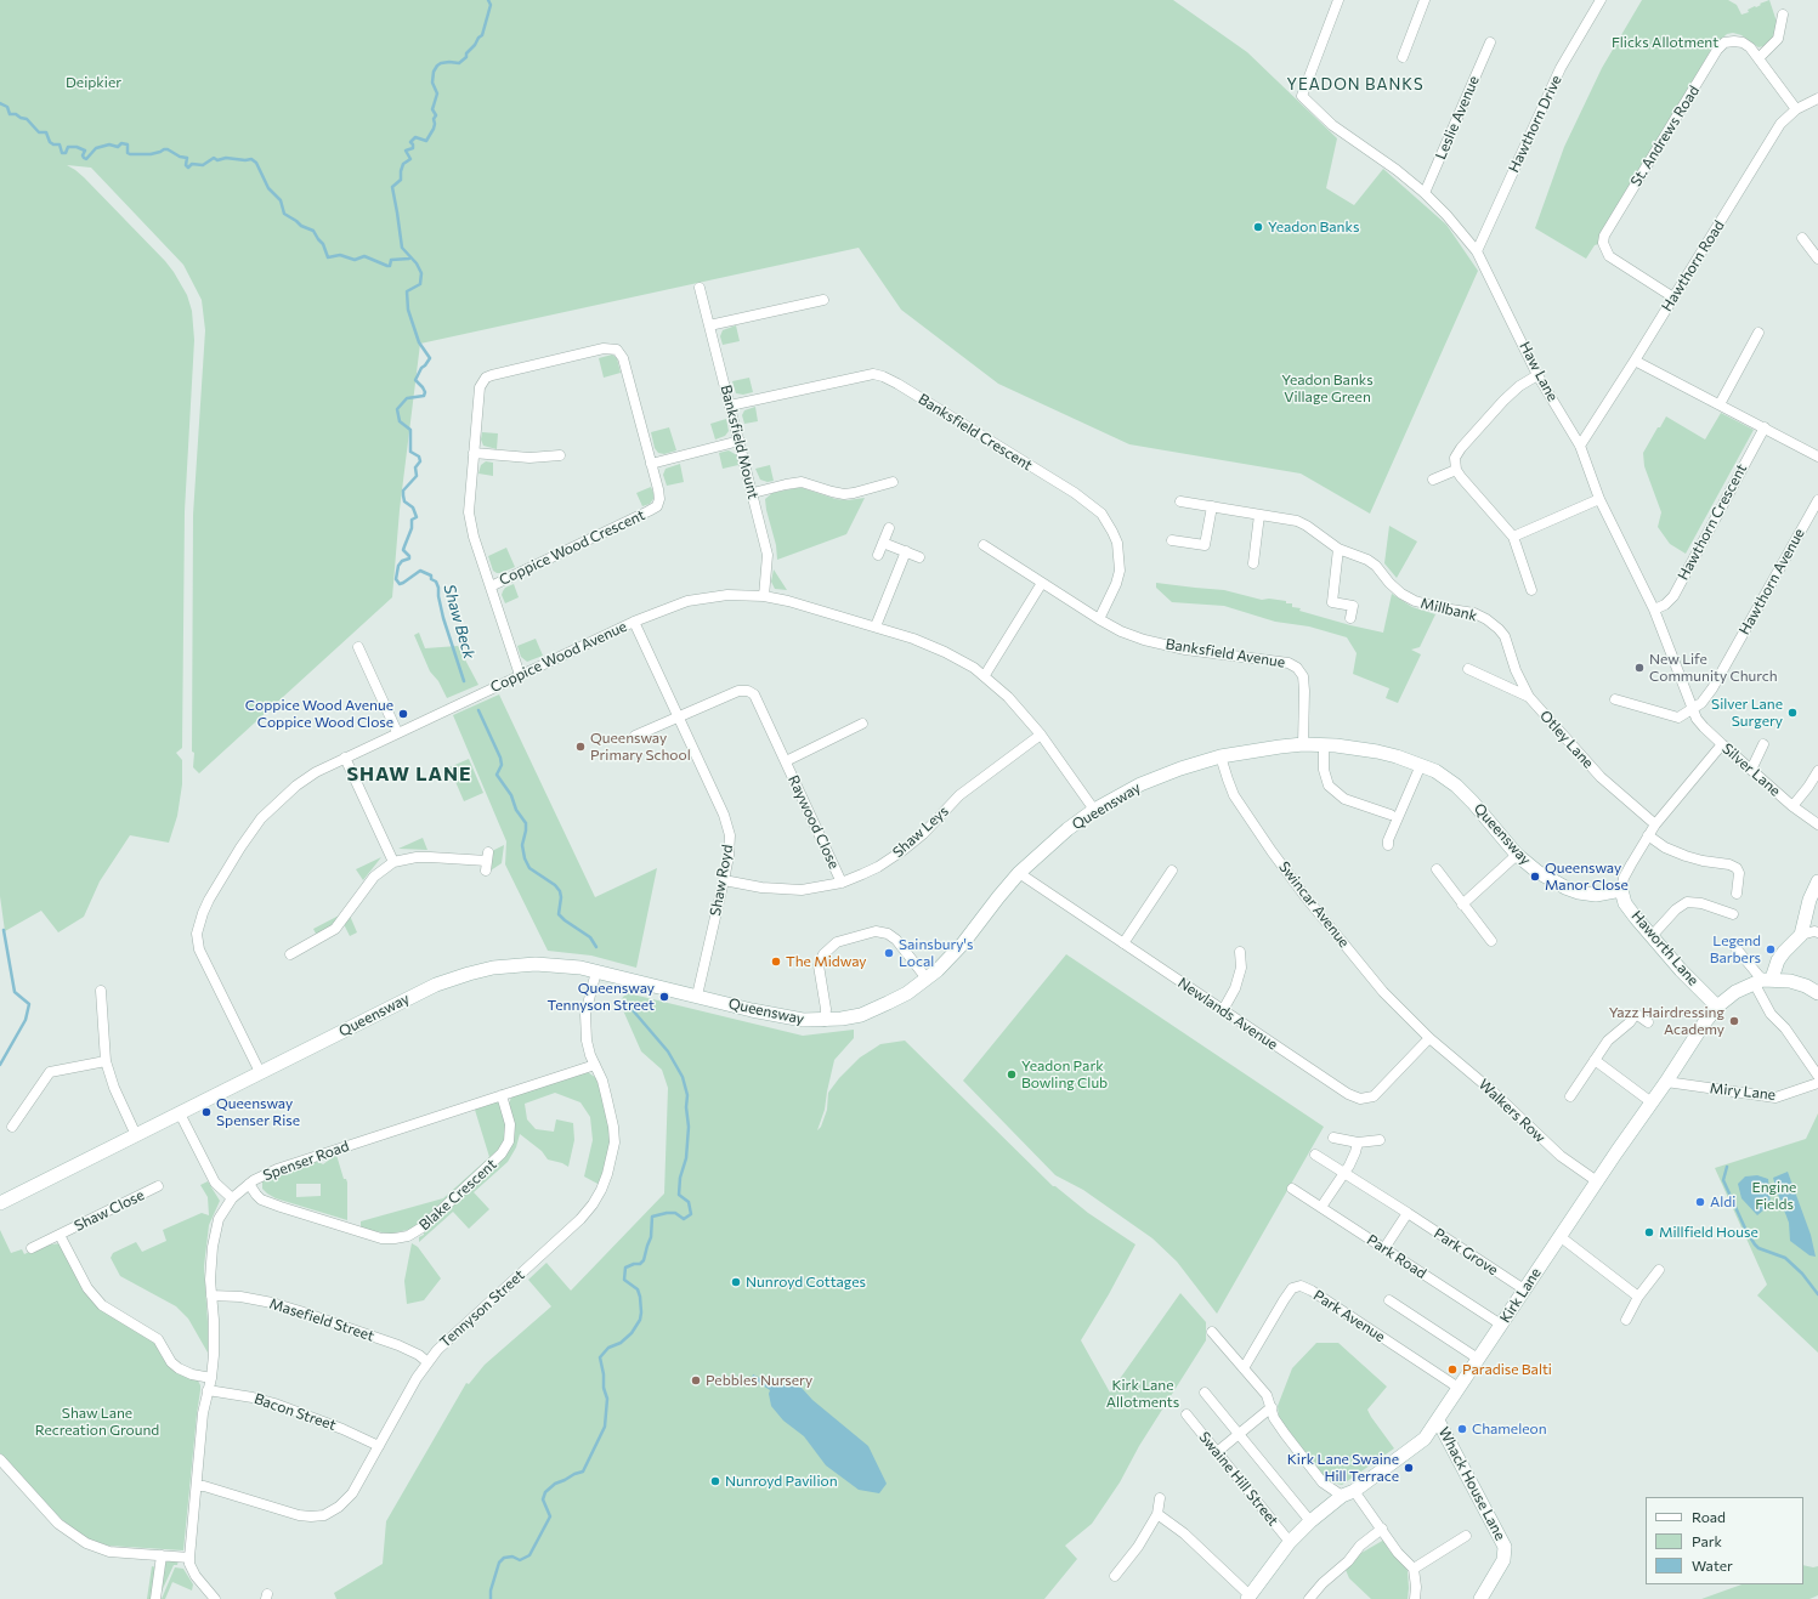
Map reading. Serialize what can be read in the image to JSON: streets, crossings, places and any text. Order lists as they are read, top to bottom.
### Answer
{
  "streets": {
    "street": [
      "Leslie Avenue",
      "Hawthorn Drive",
      "St. Andrews Road",
      "Hawthorn Road",
      "Haw Lane",
      "Banksfield Crescent",
      "Banksfield Mount",
      "Hawthorn Crescent",
      "Coppice Wood Crescent",
      "Hawthorn Avenue",
      "Millbank",
      "Banksfield Avenue",
      "Coppice Wood Avenue",
      "Otley Lane",
      "Silver Lane",
      "Queensway",
      "Raywood Close",
      "Shaw Leys",
      "Shaw Royd",
      "Swincar Avenue",
      "Haworth Lane",
      "Newlands Avenue",
      "Miry Lane",
      "Walkers Row",
      "Spenser Road",
      "Blake Crescent",
      "Shaw Close",
      "Park Grove",
      "Park Road",
      "Kirk Lane",
      "Tennyson Street",
      "Park Avenue",
      "Masefield Street",
      "Bacon Street",
      "Swaine Hill Street",
      "Whack House Lane"
    ]
  },
  "crossings": [
    ["Leslie Avenue", "Haw Lane"],
    ["Hawthorn Drive", "Haw Lane"],
    ["St. Andrews Road", "Hawthorn Road"],
    ["Hawthorn Road", "Haw Lane"],
    ["Haw Lane", "Hawthorn Crescent"],
    ["Haw Lane", "Hawthorn Avenue"],
    ["Haw Lane", "Silver Lane"],
    ["Banksfield Crescent", "Banksfield Mount"],
    ["Banksfield Crescent", "Banksfield Avenue"],
    ["Banksfield Mount", "Coppice Wood Avenue"],
    ["Coppice Wood Crescent", "Coppice Wood Avenue"],
    ["Hawthorn Avenue", "Silver Lane"],
    ["Millbank", "Otley Lane"],
    ["Banksfield Avenue", "Queensway"],
    ["Coppice Wood Avenue", "Queensway"],
    ["Coppice Wood Avenue", "Shaw Leys"],
    ["Coppice Wood Avenue", "Shaw Royd"],
    ["Queensway", "Shaw Royd"],
    ["Queensway", "Swincar Avenue"],
    ["Queensway", "Haworth Lane"],
    ["Queensway", "Newlands Avenue"],
    ["Queensway", "Tennyson Street"],
    ["Raywood Close", "Shaw Leys"],
    ["Raywood Close", "Shaw Royd"],
    ["Shaw Leys", "Shaw Royd"],
    ["Swincar Avenue", "Newlands Avenue"],
    ["Swincar Avenue", "Walkers Row"],
    ["Haworth Lane", "Kirk Lane"],
    ["Newlands Avenue", "Walkers Row"],
    ["Miry Lane", "Kirk Lane"],
    ["Walkers Row", "Kirk Lane"],
    ["Spenser Road", "Blake Crescent"],
    ["Spenser Road", "Shaw Close"],
    ["Spenser Road", "Tennyson Street"],
    ["Spenser Road", "Masefield Street"],
    ["Spenser Road", "Bacon Street"],
    ["Park Grove", "Kirk Lane"],
    ["Park Road", "Kirk Lane"],
    ["Kirk Lane", "Park Avenue"],
    ["Kirk Lane", "Swaine Hill Street"],
    ["Kirk Lane", "Whack House Lane"],
    ["Tennyson Street", "Masefield Street"],
    ["Tennyson Street", "Bacon Street"]
  ],
  "districts": ["YEADON BANKS", "SHAW LANE"],
  "water": ["Shaw Beck"],
  "parks": [
    "Flicks Allotment",
    "Deipkier",
    "Yeadon Banks Village Green",
    "Engine Fields",
    "Kirk Lane Allotments",
    "Shaw Lane Recreation Ground"
  ],
  "places": [
    "Yeadon Banks",
    "New Life Community Church",
    "Silver Lane Surgery",
    "Coppice Wood Avenue Coppice Wood Close",
    "Queensway Primary School",
    "Queensway Manor Close",
    "Legend Barbers",
    "Sainsbury's Local",
    "The Midway",
    "Queensway Tennyson Street",
    "Yazz Hairdressing Academy",
    "Yeadon Park Bowling Club",
    "Queensway Spenser Rise",
    "Aldi",
    "Millfield House",
    "Nunroyd Cottages",
    "Paradise Balti",
    "Pebbles Nursery",
    "Chameleon",
    "Kirk Lane Swaine Hill Terrace",
    "Nunroyd Pavilion"
  ],
  "legend": ["Road", "Park", "Water"]
}
